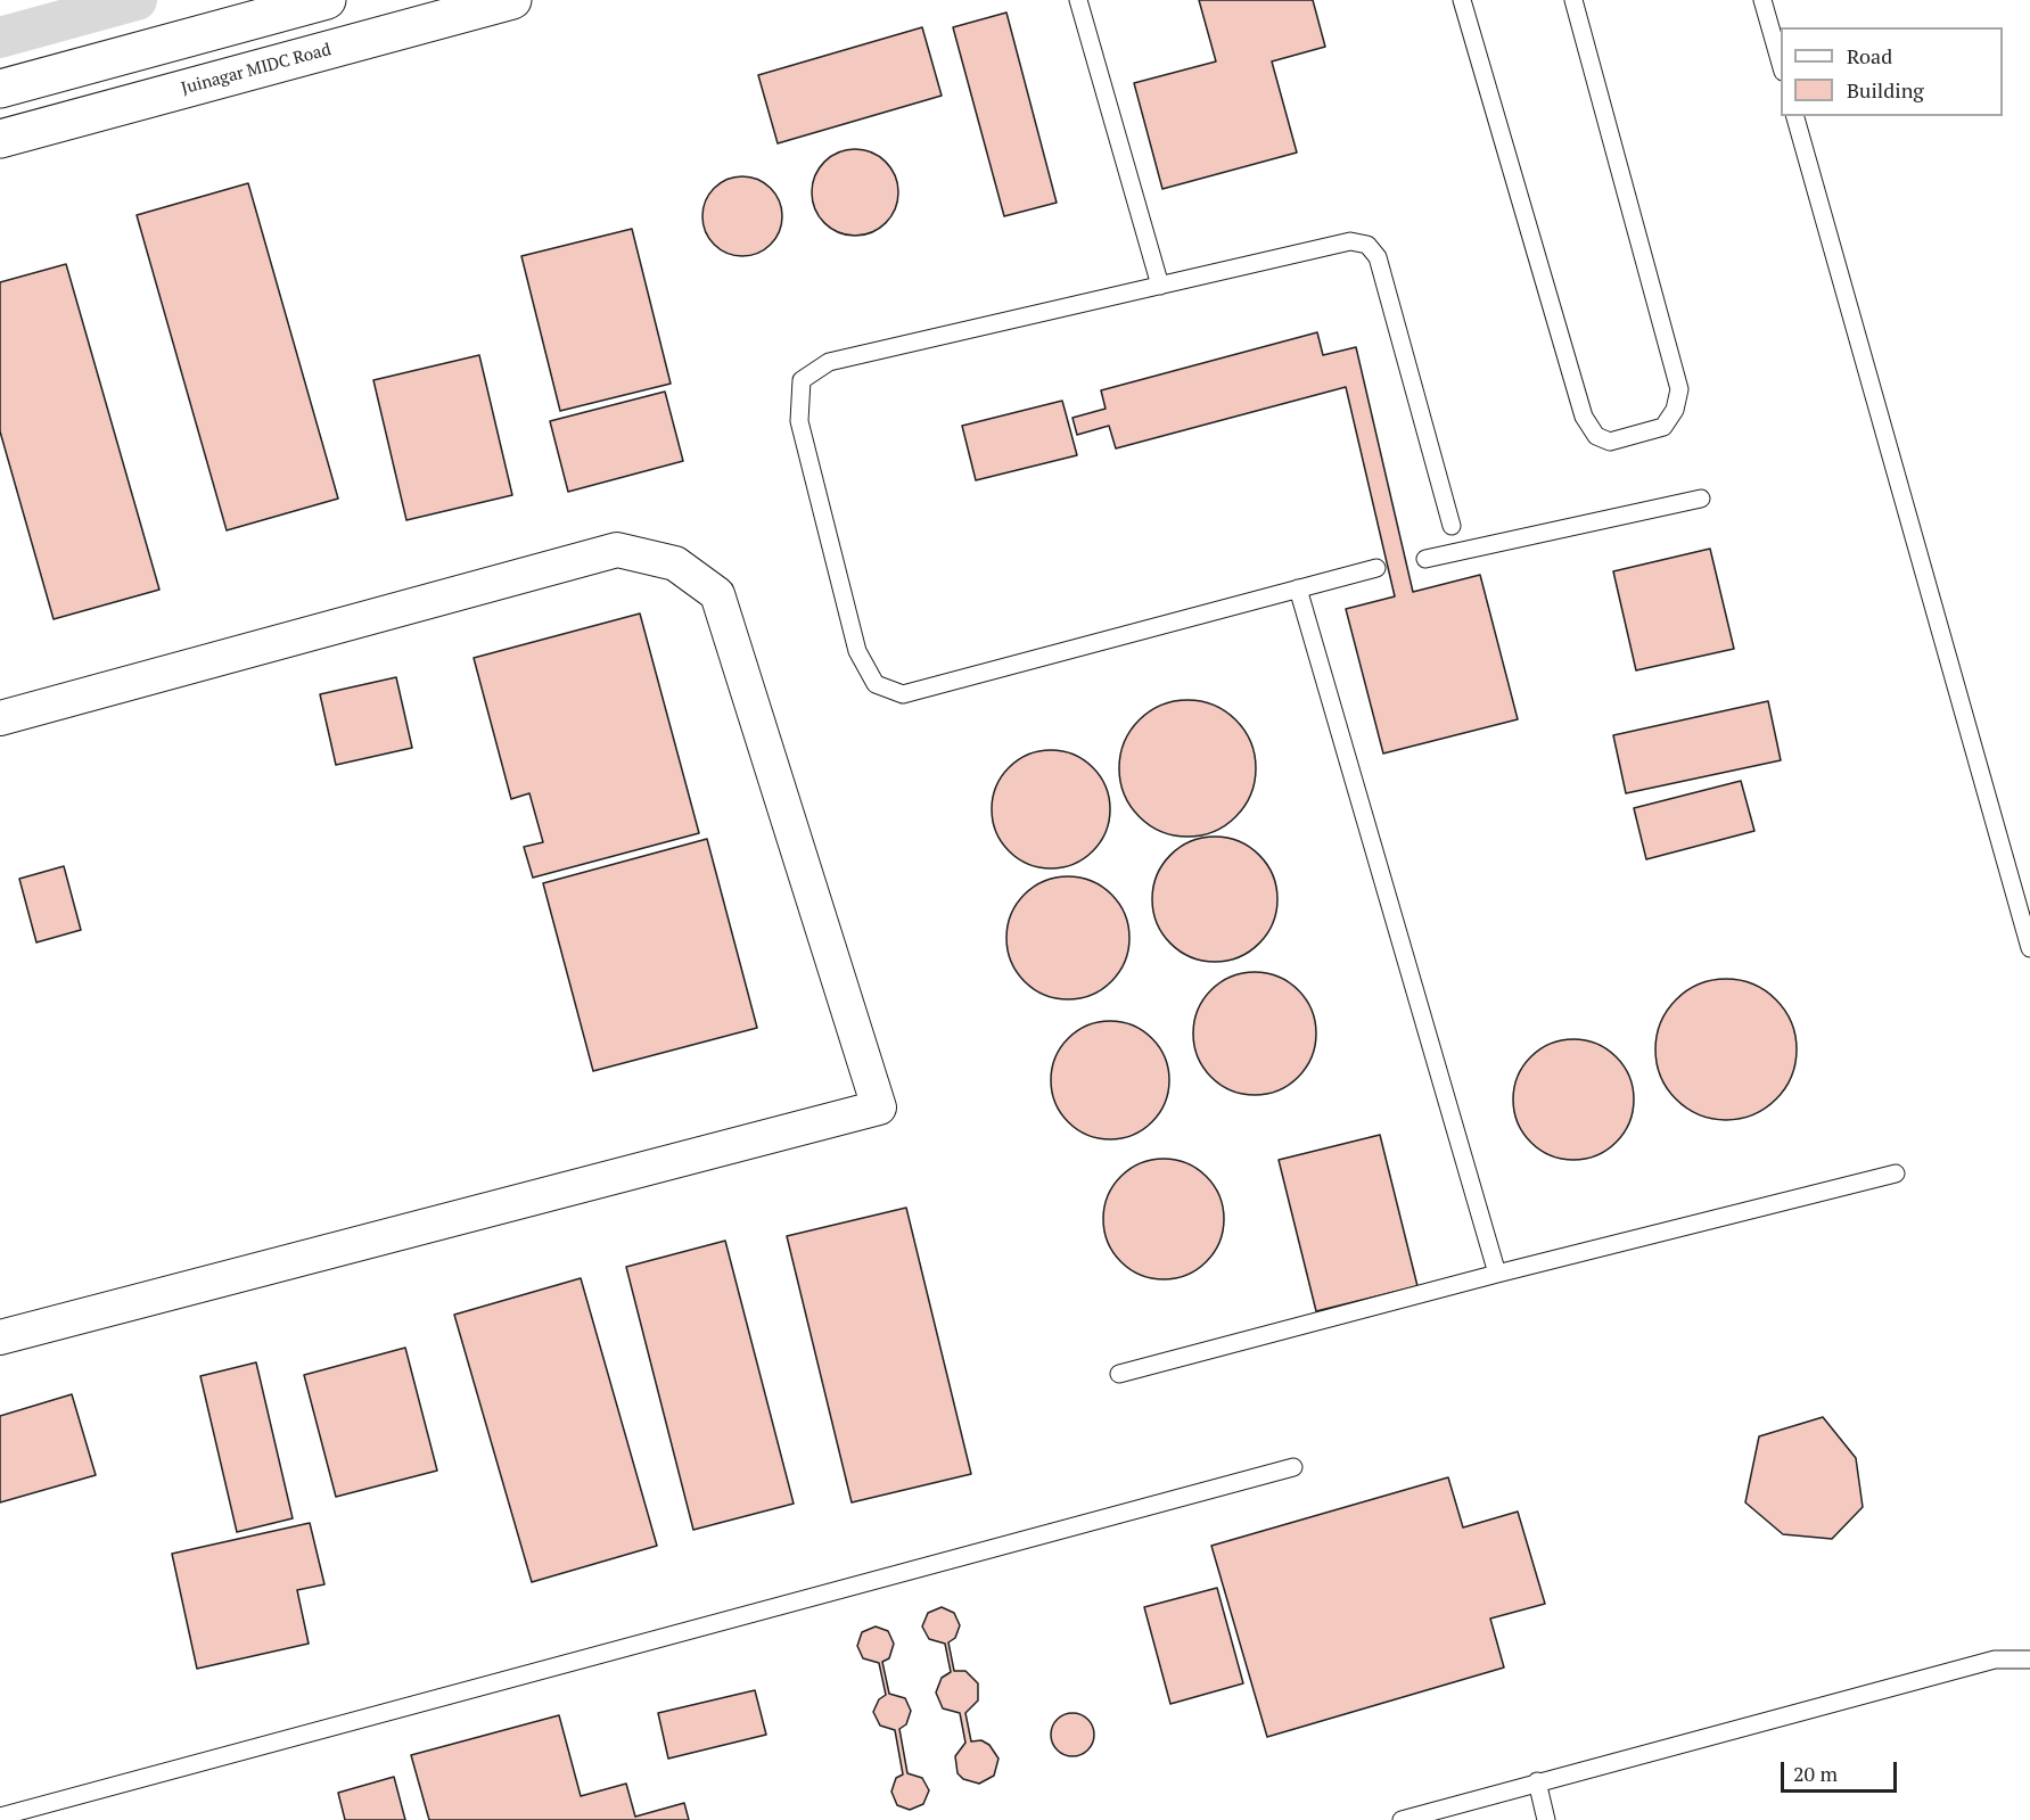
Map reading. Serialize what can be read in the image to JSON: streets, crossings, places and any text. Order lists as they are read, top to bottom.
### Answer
{
  "streets": {
    "street": ["Juinagar MIDC Road"]
  },
  "legend": ["Road", "Building"],
  "scale_bar": "20 m"
}
